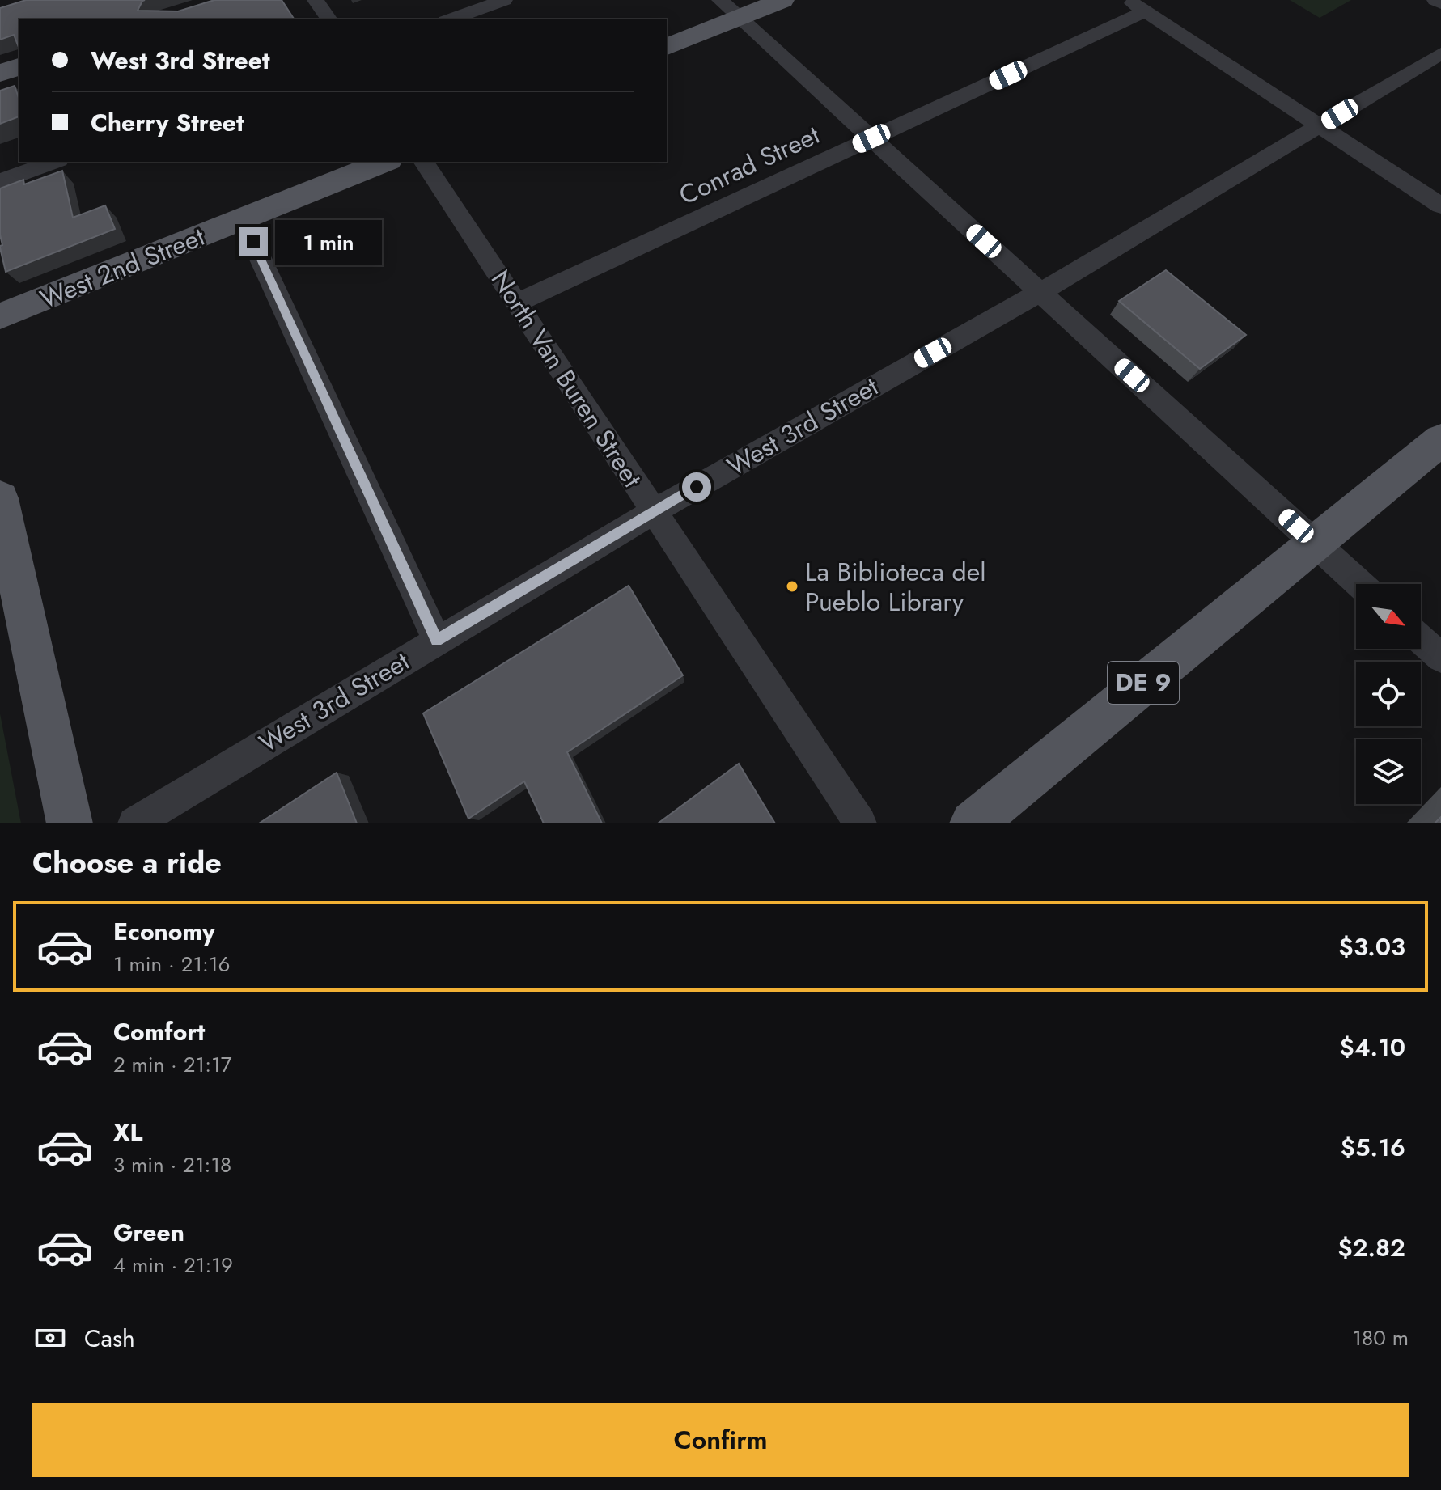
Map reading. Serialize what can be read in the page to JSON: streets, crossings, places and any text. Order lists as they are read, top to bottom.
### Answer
{
  "streets": {
    "main road": ["West 2nd Street", "DE 9"],
    "street": ["Conrad Street", "North Van Buren Street", "West 3rd Street"]
  },
  "crossings": [
    ["Conrad Street", "North Van Buren Street"],
    ["North Van Buren Street", "West 3rd Street"]
  ],
  "places": ["La Biblioteca del Pueblo Library"],
  "north": "bottom right",
  "page": {
    "banner": ["West 3rd Street", "Cherry Street"],
    "bubble": "1 min",
    "heading": "Choose a ride",
    "list": [
      {
        "name": "Economy",
        "note": "1 min · 21:16",
        "value": "$3.03"
      },
      {
        "name": "Comfort",
        "note": "2 min · 21:17",
        "value": "$4.10"
      },
      {
        "name": "XL",
        "note": "3 min · 21:18",
        "value": "$5.16"
      },
      {
        "name": "Green",
        "note": "4 min · 21:19",
        "value": "$2.82"
      }
    ],
    "pay": ["Cash", "180 m"],
    "buttons": "Confirm"
  }
}
